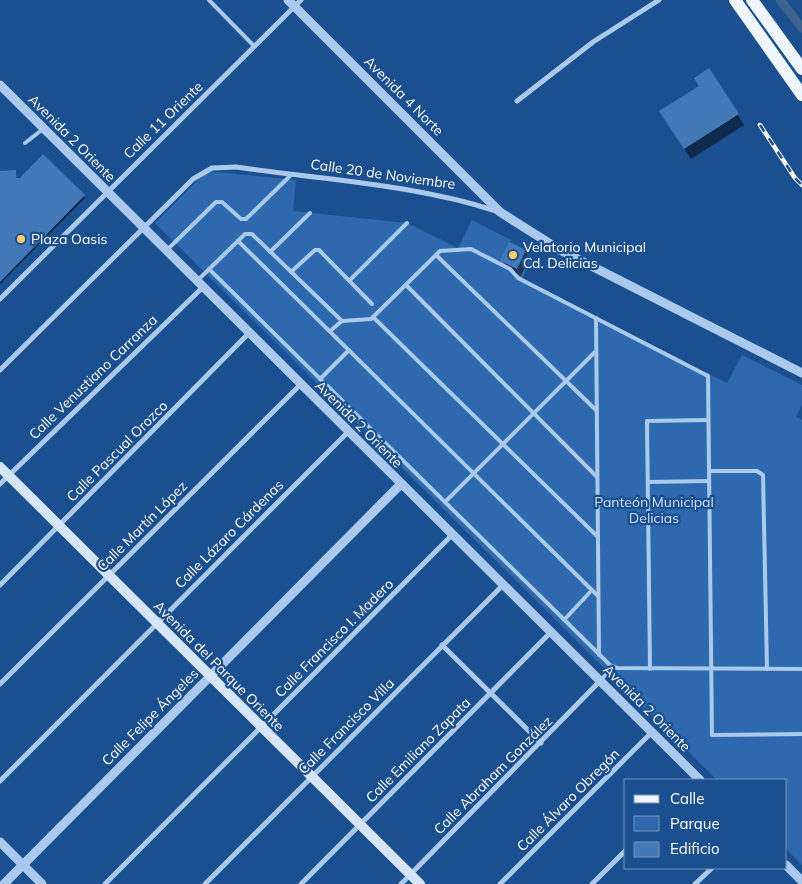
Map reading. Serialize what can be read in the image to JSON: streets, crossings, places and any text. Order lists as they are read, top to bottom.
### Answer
{
  "streets": {
    "main road": ["Avenida del Parque Oriente"],
    "street": [
      "Avenida 4 Norte",
      "Calle 11 Oriente",
      "Avenida 2 Oriente",
      "Calle 20 de Noviembre",
      "Calle Venustiano Carranza",
      "Calle Pascual Orozco",
      "Calle Martín López",
      "Calle Lázaro Cárdenas",
      "Calle Francisco I. Madero",
      "Calle Felipe Ángeles",
      "Calle Francisco Villa",
      "Calle Emiliano Zapata",
      "Calle Abraham González",
      "Calle Álvaro Obregón"
    ]
  },
  "crossings": [
    ["Avenida 4 Norte", "Calle 11 Oriente"],
    ["Avenida 4 Norte", "Calle 20 de Noviembre"],
    ["Calle 11 Oriente", "Avenida 2 Oriente"],
    ["Avenida 2 Oriente", "Calle 20 de Noviembre"],
    ["Avenida 2 Oriente", "Calle Venustiano Carranza"],
    ["Avenida 2 Oriente", "Calle Pascual Orozco"],
    ["Avenida 2 Oriente", "Calle Martín López"],
    ["Avenida 2 Oriente", "Calle Lázaro Cárdenas"],
    ["Avenida 2 Oriente", "Calle Francisco I. Madero"],
    ["Avenida 2 Oriente", "Calle Felipe Ángeles"],
    ["Avenida 2 Oriente", "Calle Francisco Villa"],
    ["Avenida 2 Oriente", "Calle Emiliano Zapata"],
    ["Avenida 2 Oriente", "Calle Abraham González"],
    ["Avenida 2 Oriente", "Calle Álvaro Obregón"],
    ["Calle Venustiano Carranza", "Avenida del Parque Oriente"],
    ["Calle Pascual Orozco", "Avenida del Parque Oriente"],
    ["Calle Martín López", "Avenida del Parque Oriente"],
    ["Calle Lázaro Cárdenas", "Avenida del Parque Oriente"],
    ["Calle Francisco I. Madero", "Avenida del Parque Oriente"],
    ["Avenida del Parque Oriente", "Calle Felipe Ángeles"],
    ["Avenida del Parque Oriente", "Calle Francisco Villa"],
    ["Avenida del Parque Oriente", "Calle Emiliano Zapata"],
    ["Avenida del Parque Oriente", "Calle Abraham González"]
  ],
  "parks": ["Panteón Municipal Delicias"],
  "places": ["Plaza Oasis", "Velatorio Municipal Cd. Delicias"],
  "legend": ["Calle", "Parque", "Edificio"]
}
